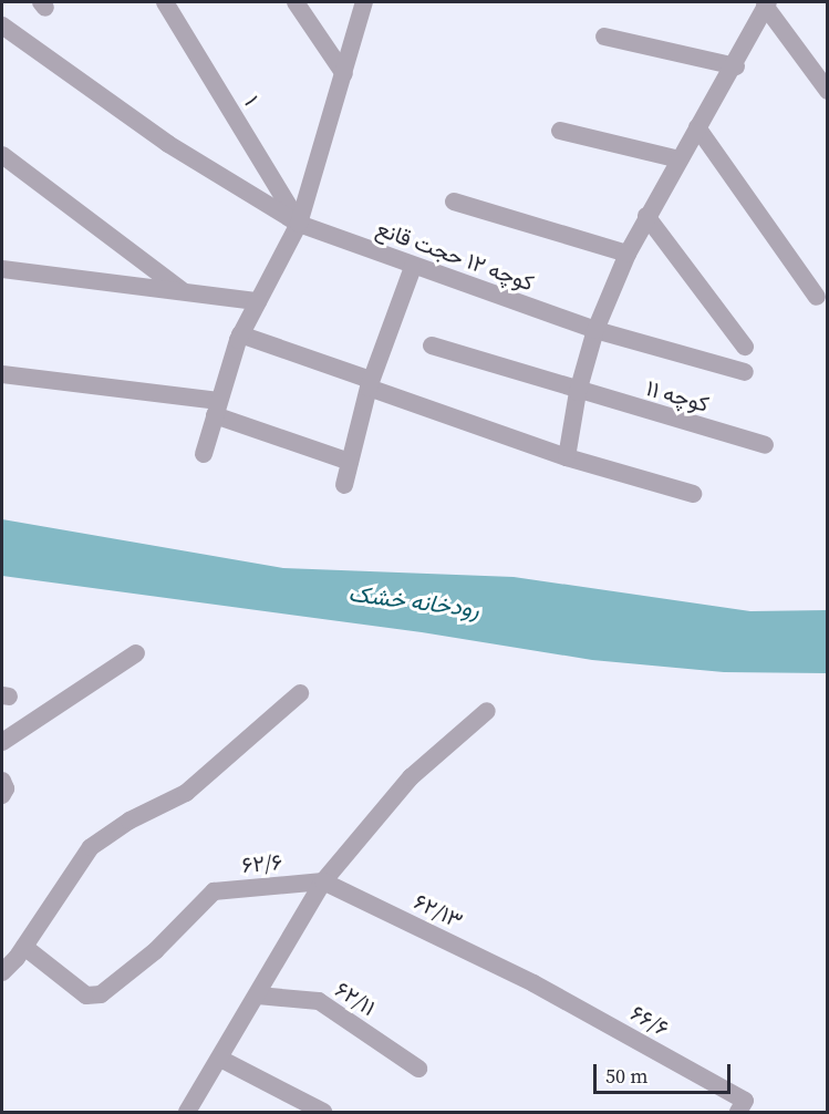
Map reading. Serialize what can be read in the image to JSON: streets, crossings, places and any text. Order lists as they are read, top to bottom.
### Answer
{
  "streets": {
    "street": [
      "۱",
      "کوچه ۱۲ حجت قانع",
      "کوچه ۱۱",
      "۶۲/۶",
      "۶۲/۱۳",
      "۶۲/۱۱",
      "۶۶/۶"
    ]
  },
  "crossings": [
    ["۱", "کوچه ۱۲ حجت قانع"],
    ["۶۲/۶", "۶۲/۱۳"],
    ["۶۲/۱۳", "۶۶/۶"]
  ],
  "water": ["رودخانه خشک"],
  "scale_bar": "50 m"
}
